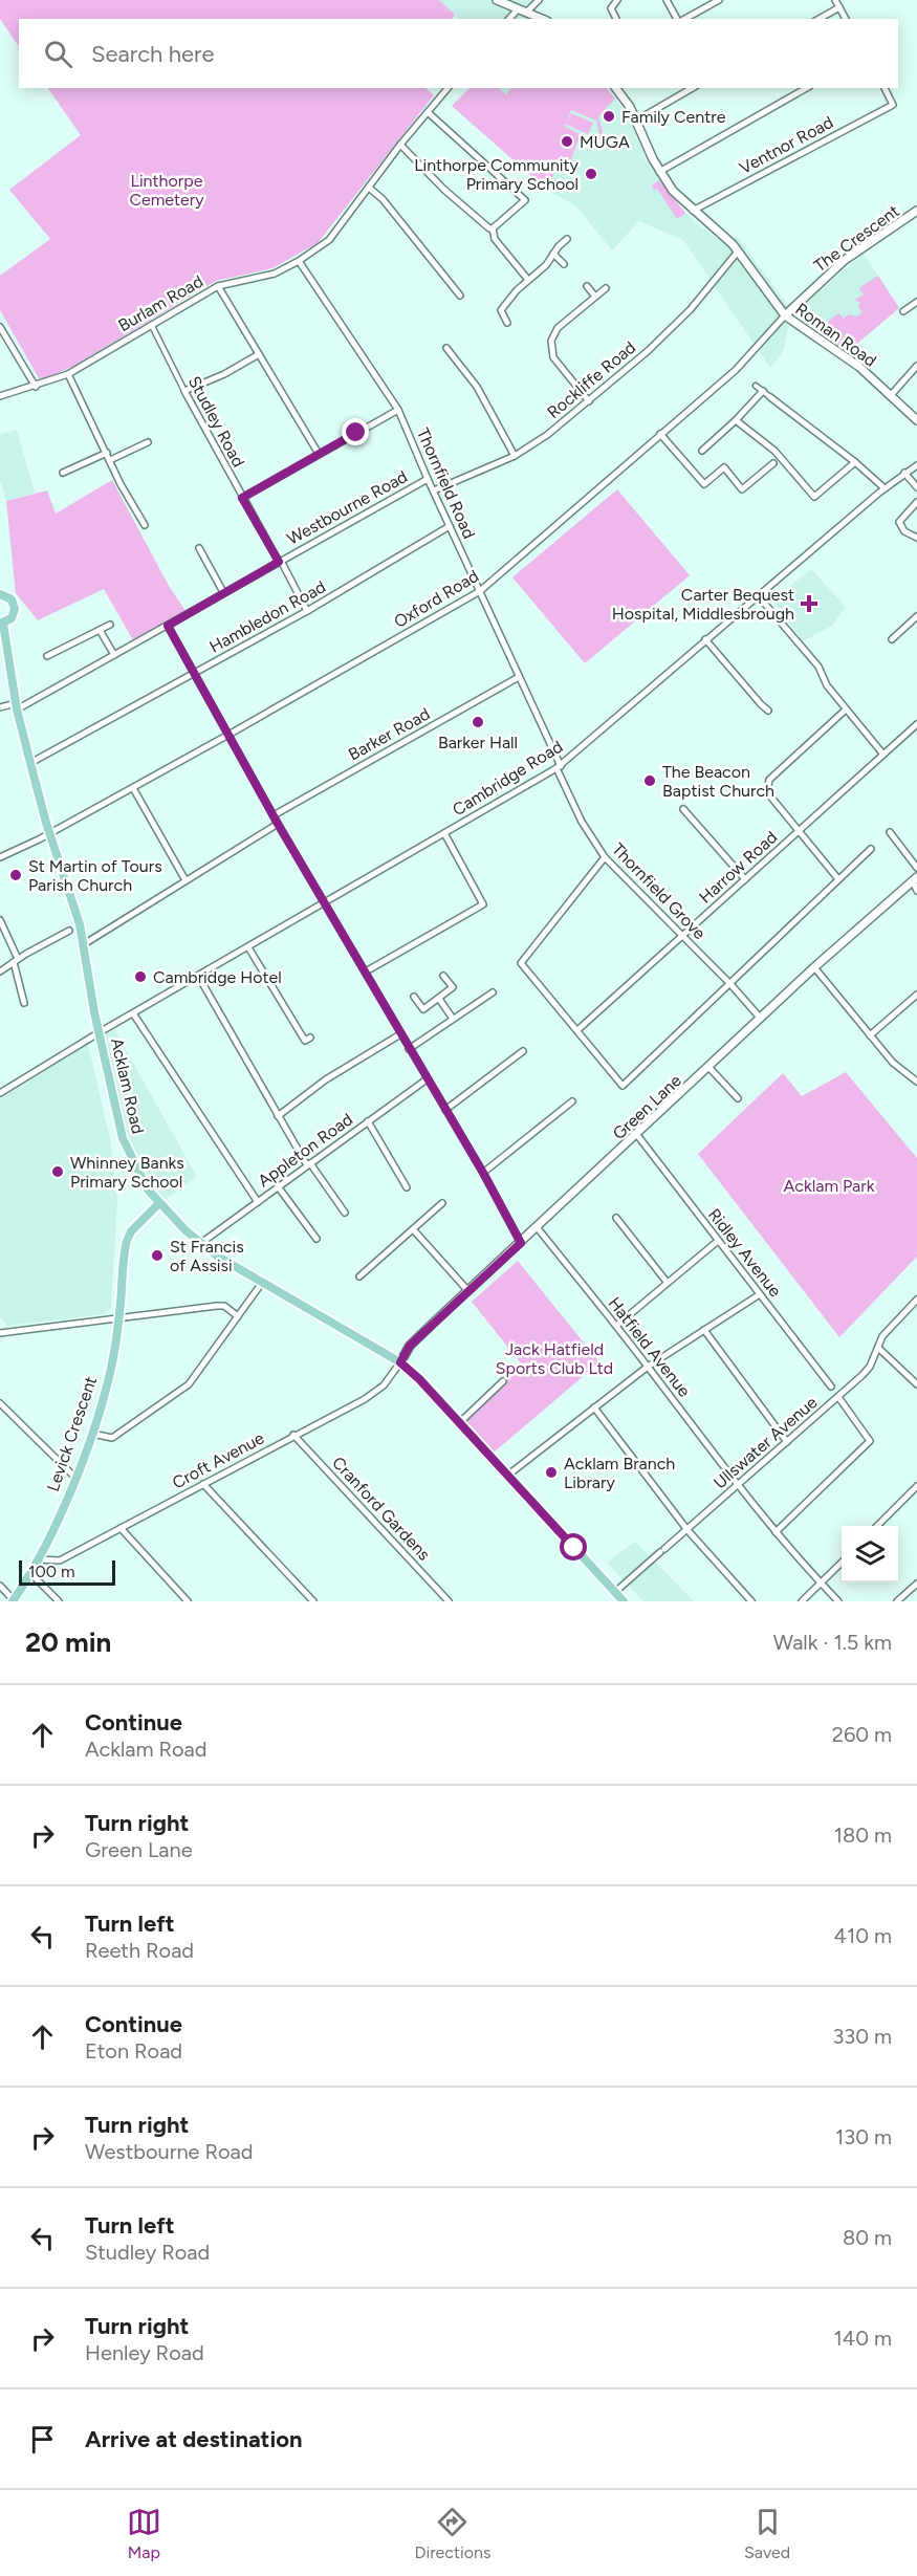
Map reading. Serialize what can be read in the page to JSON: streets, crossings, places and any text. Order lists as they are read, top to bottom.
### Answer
{
  "streets": {
    "main road": ["Acklam Road", "Levick Crescent"],
    "street": [
      "Ventnor Road",
      "The Crescent",
      "Burlam Road",
      "Roman Road",
      "Rockliffe Road",
      "Studley Road",
      "Thornfield Road",
      "Westbourne Road",
      "Oxford Road",
      "Hambledon Road",
      "Barker Road",
      "Cambridge Road",
      "Harrow Road",
      "Thornfield Grove",
      "Green Lane",
      "Appleton Road",
      "Ridley Avenue",
      "Hatfield Avenue",
      "Ullswater Avenue",
      "Croft Avenue",
      "Cranford Gardens"
    ]
  },
  "crossings": [
    ["Ventnor Road", "Roman Road"],
    ["The Crescent", "Roman Road"],
    ["The Crescent", "Oxford Road"],
    ["Burlam Road", "Studley Road"],
    ["Burlam Road", "Thornfield Road"],
    ["Roman Road", "Rockliffe Road"],
    ["Roman Road", "Oxford Road"],
    ["Rockliffe Road", "Thornfield Road"],
    ["Studley Road", "Westbourne Road"],
    ["Studley Road", "Hambledon Road"],
    ["Thornfield Road", "Westbourne Road"],
    ["Thornfield Road", "Oxford Road"],
    ["Thornfield Road", "Hambledon Road"],
    ["Thornfield Road", "Barker Road"],
    ["Thornfield Road", "Cambridge Road"],
    ["Thornfield Road", "Thornfield Grove"],
    ["Westbourne Road", "Acklam Road"],
    ["Oxford Road", "Acklam Road"],
    ["Hambledon Road", "Acklam Road"],
    ["Cambridge Road", "Thornfield Grove"],
    ["Cambridge Road", "Acklam Road"],
    ["Harrow Road", "Thornfield Grove"],
    ["Thornfield Grove", "Green Lane"],
    ["Acklam Road", "Green Lane"],
    ["Acklam Road", "Appleton Road"],
    ["Acklam Road", "Levick Crescent"],
    ["Acklam Road", "Ullswater Avenue"],
    ["Acklam Road", "Croft Avenue"],
    ["Green Lane", "Ridley Avenue"],
    ["Green Lane", "Hatfield Avenue"],
    ["Green Lane", "Croft Avenue"],
    ["Hatfield Avenue", "Ullswater Avenue"],
    ["Levick Crescent", "Croft Avenue"],
    ["Croft Avenue", "Cranford Gardens"]
  ],
  "parks": ["Linthorpe Cemetery", "Acklam Park", "Jack Hatfield Sports Club Ltd"],
  "places": {
    "other": [
      "Family Centre",
      "MUGA",
      "Linthorpe Community Primary School",
      "Barker Hall",
      "The Beacon Baptist Church",
      "St Martin of Tours Parish Church",
      "Cambridge Hotel",
      "Whinney Banks Primary School",
      "St Francis of Assisi",
      "Acklam Branch Library"
    ],
    "health": ["Carter Bequest Hospital, Middlesbrough"]
  },
  "scale_bar": "100 m",
  "page": {
    "search": "Search here",
    "scale": "100 m",
    "heading": ["20 min", "Walk · 1.5 km"],
    "list": [
      ["Continue", "Acklam Road", "260 m"],
      ["Turn right", "Green Lane", "180 m"],
      ["Turn left", "Reeth Road", "410 m"],
      ["Continue", "Eton Road", "330 m"],
      ["Turn right", "Westbourne Road", "130 m"],
      ["Turn left", "Studley Road", "80 m"],
      ["Turn right", "Henley Road", "140 m"],
      "Arrive at destination"
    ],
    "nav": ["Map", "Directions", "Saved"]
  }
}
